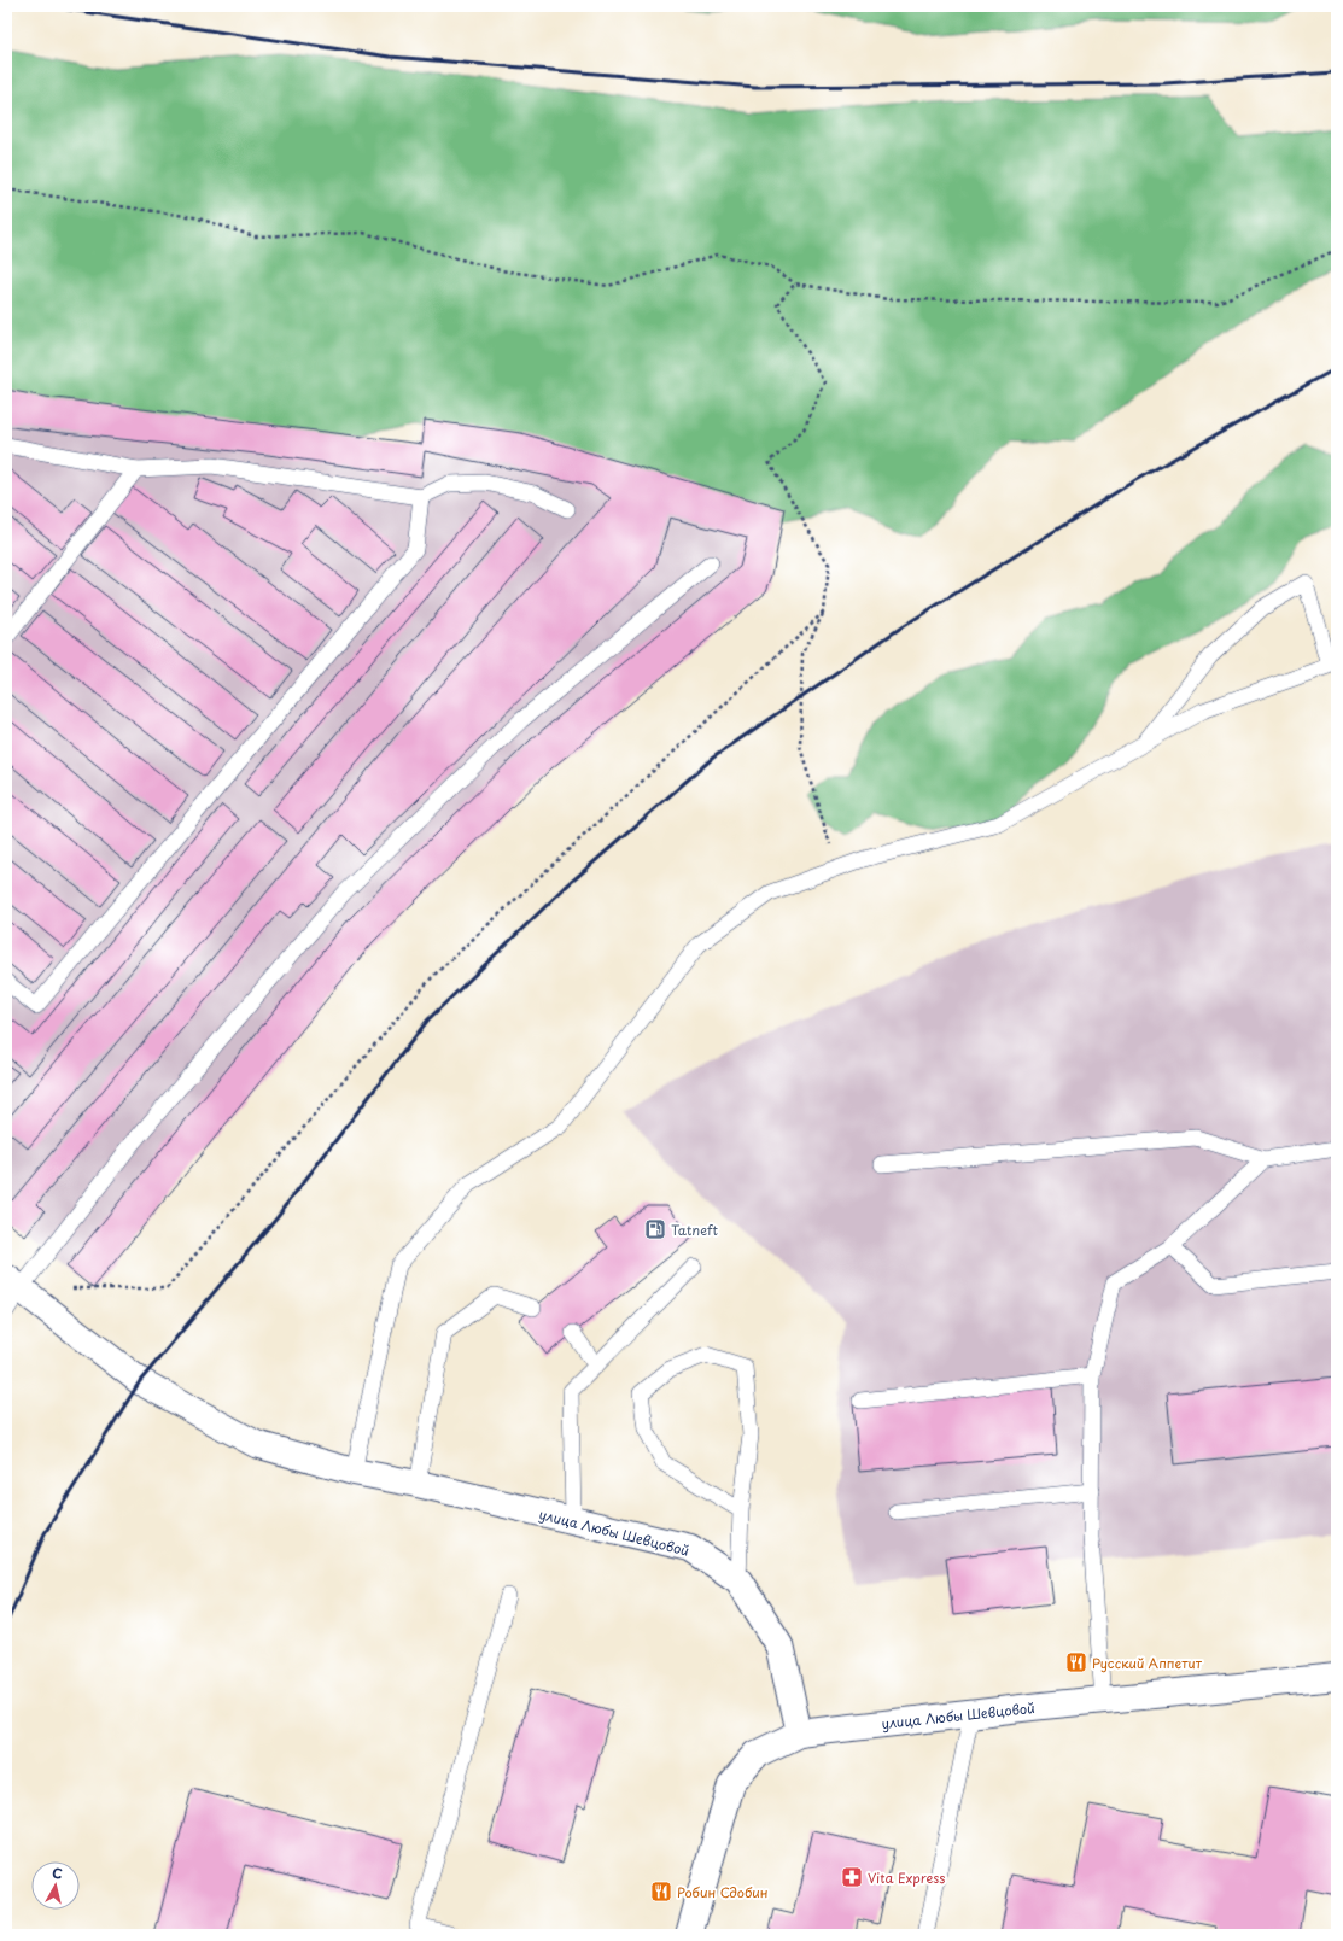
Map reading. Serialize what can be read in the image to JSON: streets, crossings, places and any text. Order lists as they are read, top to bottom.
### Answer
{
  "streets": {
    "street": ["улица Любы Шевцовой"]
  },
  "places": {
    "fuel station": ["Tatneft"],
    "restaurant": ["Русский Аппетит", "Робин Сдобин"],
    "pharmacy": ["Vita Express"]
  },
  "north": "top"
}
